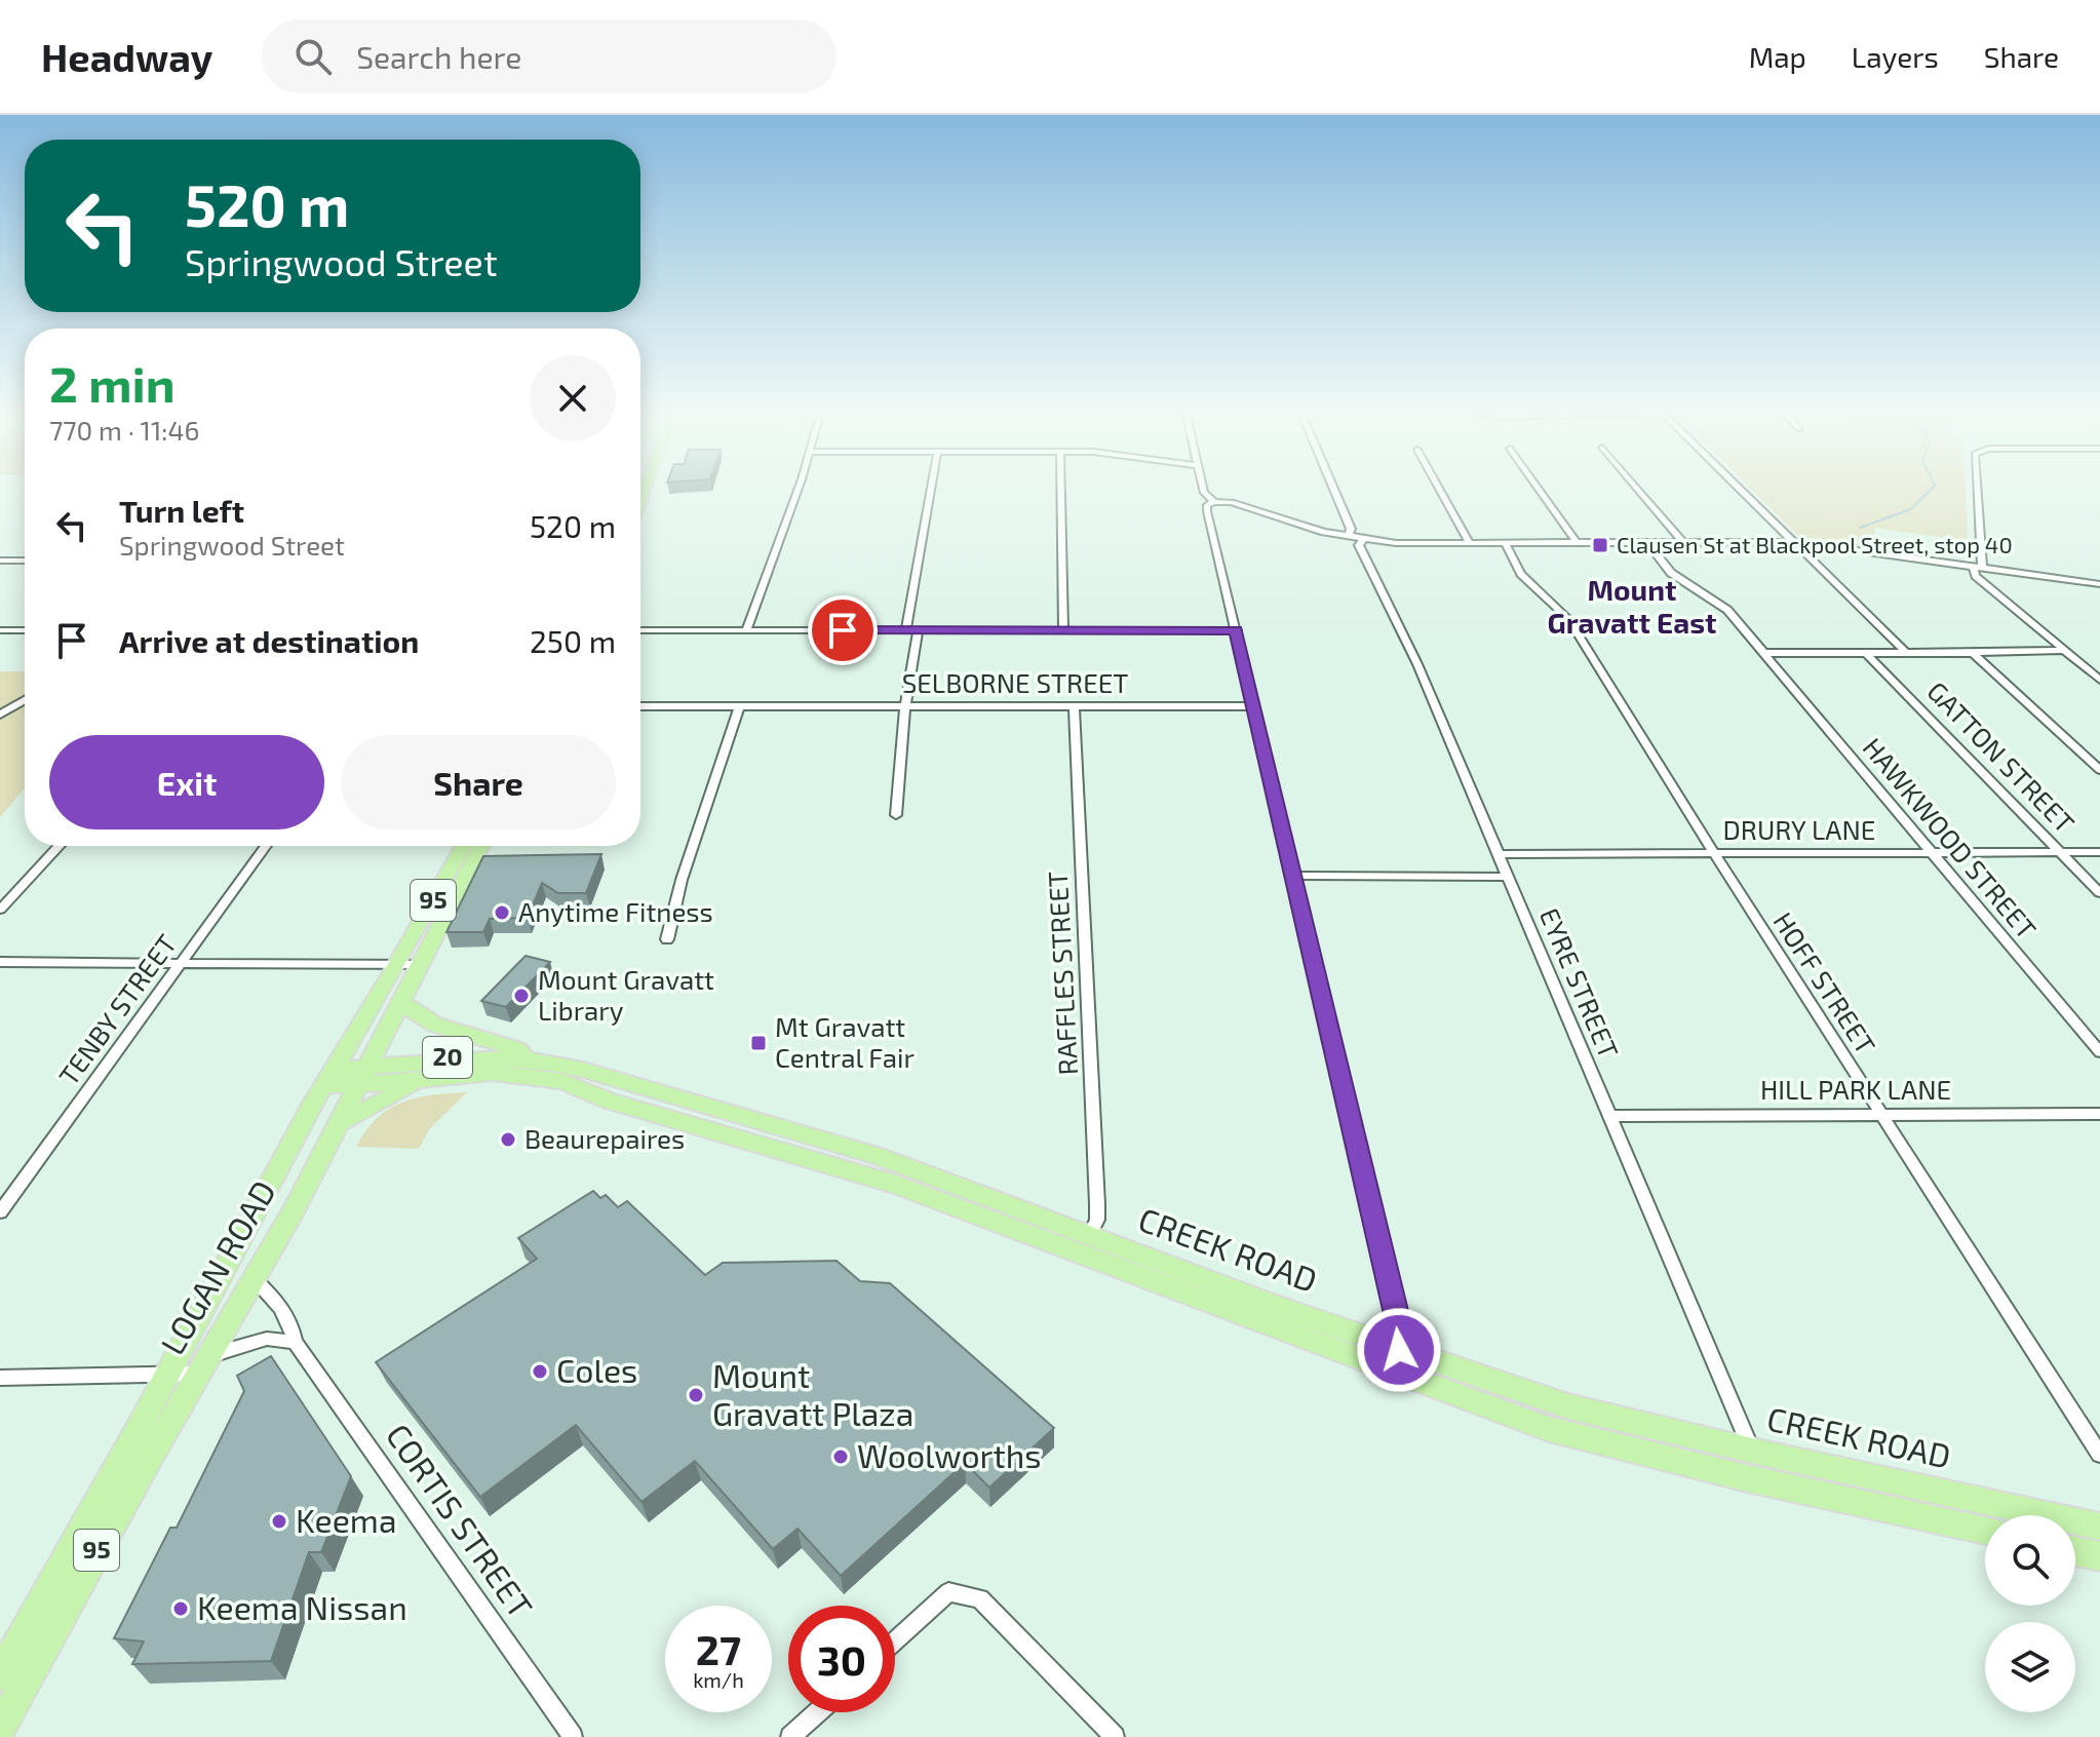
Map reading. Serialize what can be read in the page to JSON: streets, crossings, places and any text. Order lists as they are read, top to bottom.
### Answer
{
  "streets": {
    "main road": [
      "95",
      "20",
      "CREEK ROAD",
      "LOGAN ROAD"
    ],
    "street": [
      "SELBORNE STREET",
      "GATTON STREET",
      "DRURY LANE",
      "HAWKWOOD STREET",
      "RAFFLES STREET",
      "EYRE STREET",
      "HOFF STREET",
      "TENBY STREET",
      "HILL PARK LANE",
      "CORTIS STREET"
    ]
  },
  "crossings": [
    ["SELBORNE STREET", "RAFFLES STREET"],
    ["GATTON STREET", "DRURY LANE"],
    ["DRURY LANE", "HAWKWOOD STREET"],
    ["DRURY LANE", "EYRE STREET"],
    ["DRURY LANE", "HOFF STREET"],
    ["RAFFLES STREET", "CREEK ROAD"],
    ["EYRE STREET", "HILL PARK LANE"],
    ["EYRE STREET", "CREEK ROAD"],
    ["HOFF STREET", "HILL PARK LANE"],
    ["CREEK ROAD", "LOGAN ROAD"],
    ["LOGAN ROAD", "CORTIS STREET"]
  ],
  "districts": ["Mount Gravatt East"],
  "places": {
    "transit": ["Clausen St at Blackpool Street, stop 40", "Mt Gravatt Central Fair"],
    "other": [
      "Anytime Fitness",
      "Mount Gravatt Library",
      "Beaurepaires",
      "Coles",
      "Mount Gravatt Plaza",
      "Woolworths",
      "Keema",
      "Keema Nissan"
    ]
  },
  "page": {
    "header": "Headway",
    "search": "Search here",
    "nav": ["Map", "Layers", "Share"],
    "turn": ["520 m", "Springwood Street"],
    "heading": ["2 min", "770 m · 11:46"],
    "list": [
      {
        "name": "Turn left",
        "note": "Springwood Street",
        "value": "520 m"
      },
      {
        "name": "Arrive at destination",
        "value": "250 m"
      }
    ],
    "buttons": ["Exit", "Share"],
    "speed": "27 km/h",
    "limit": "30"
  }
}
